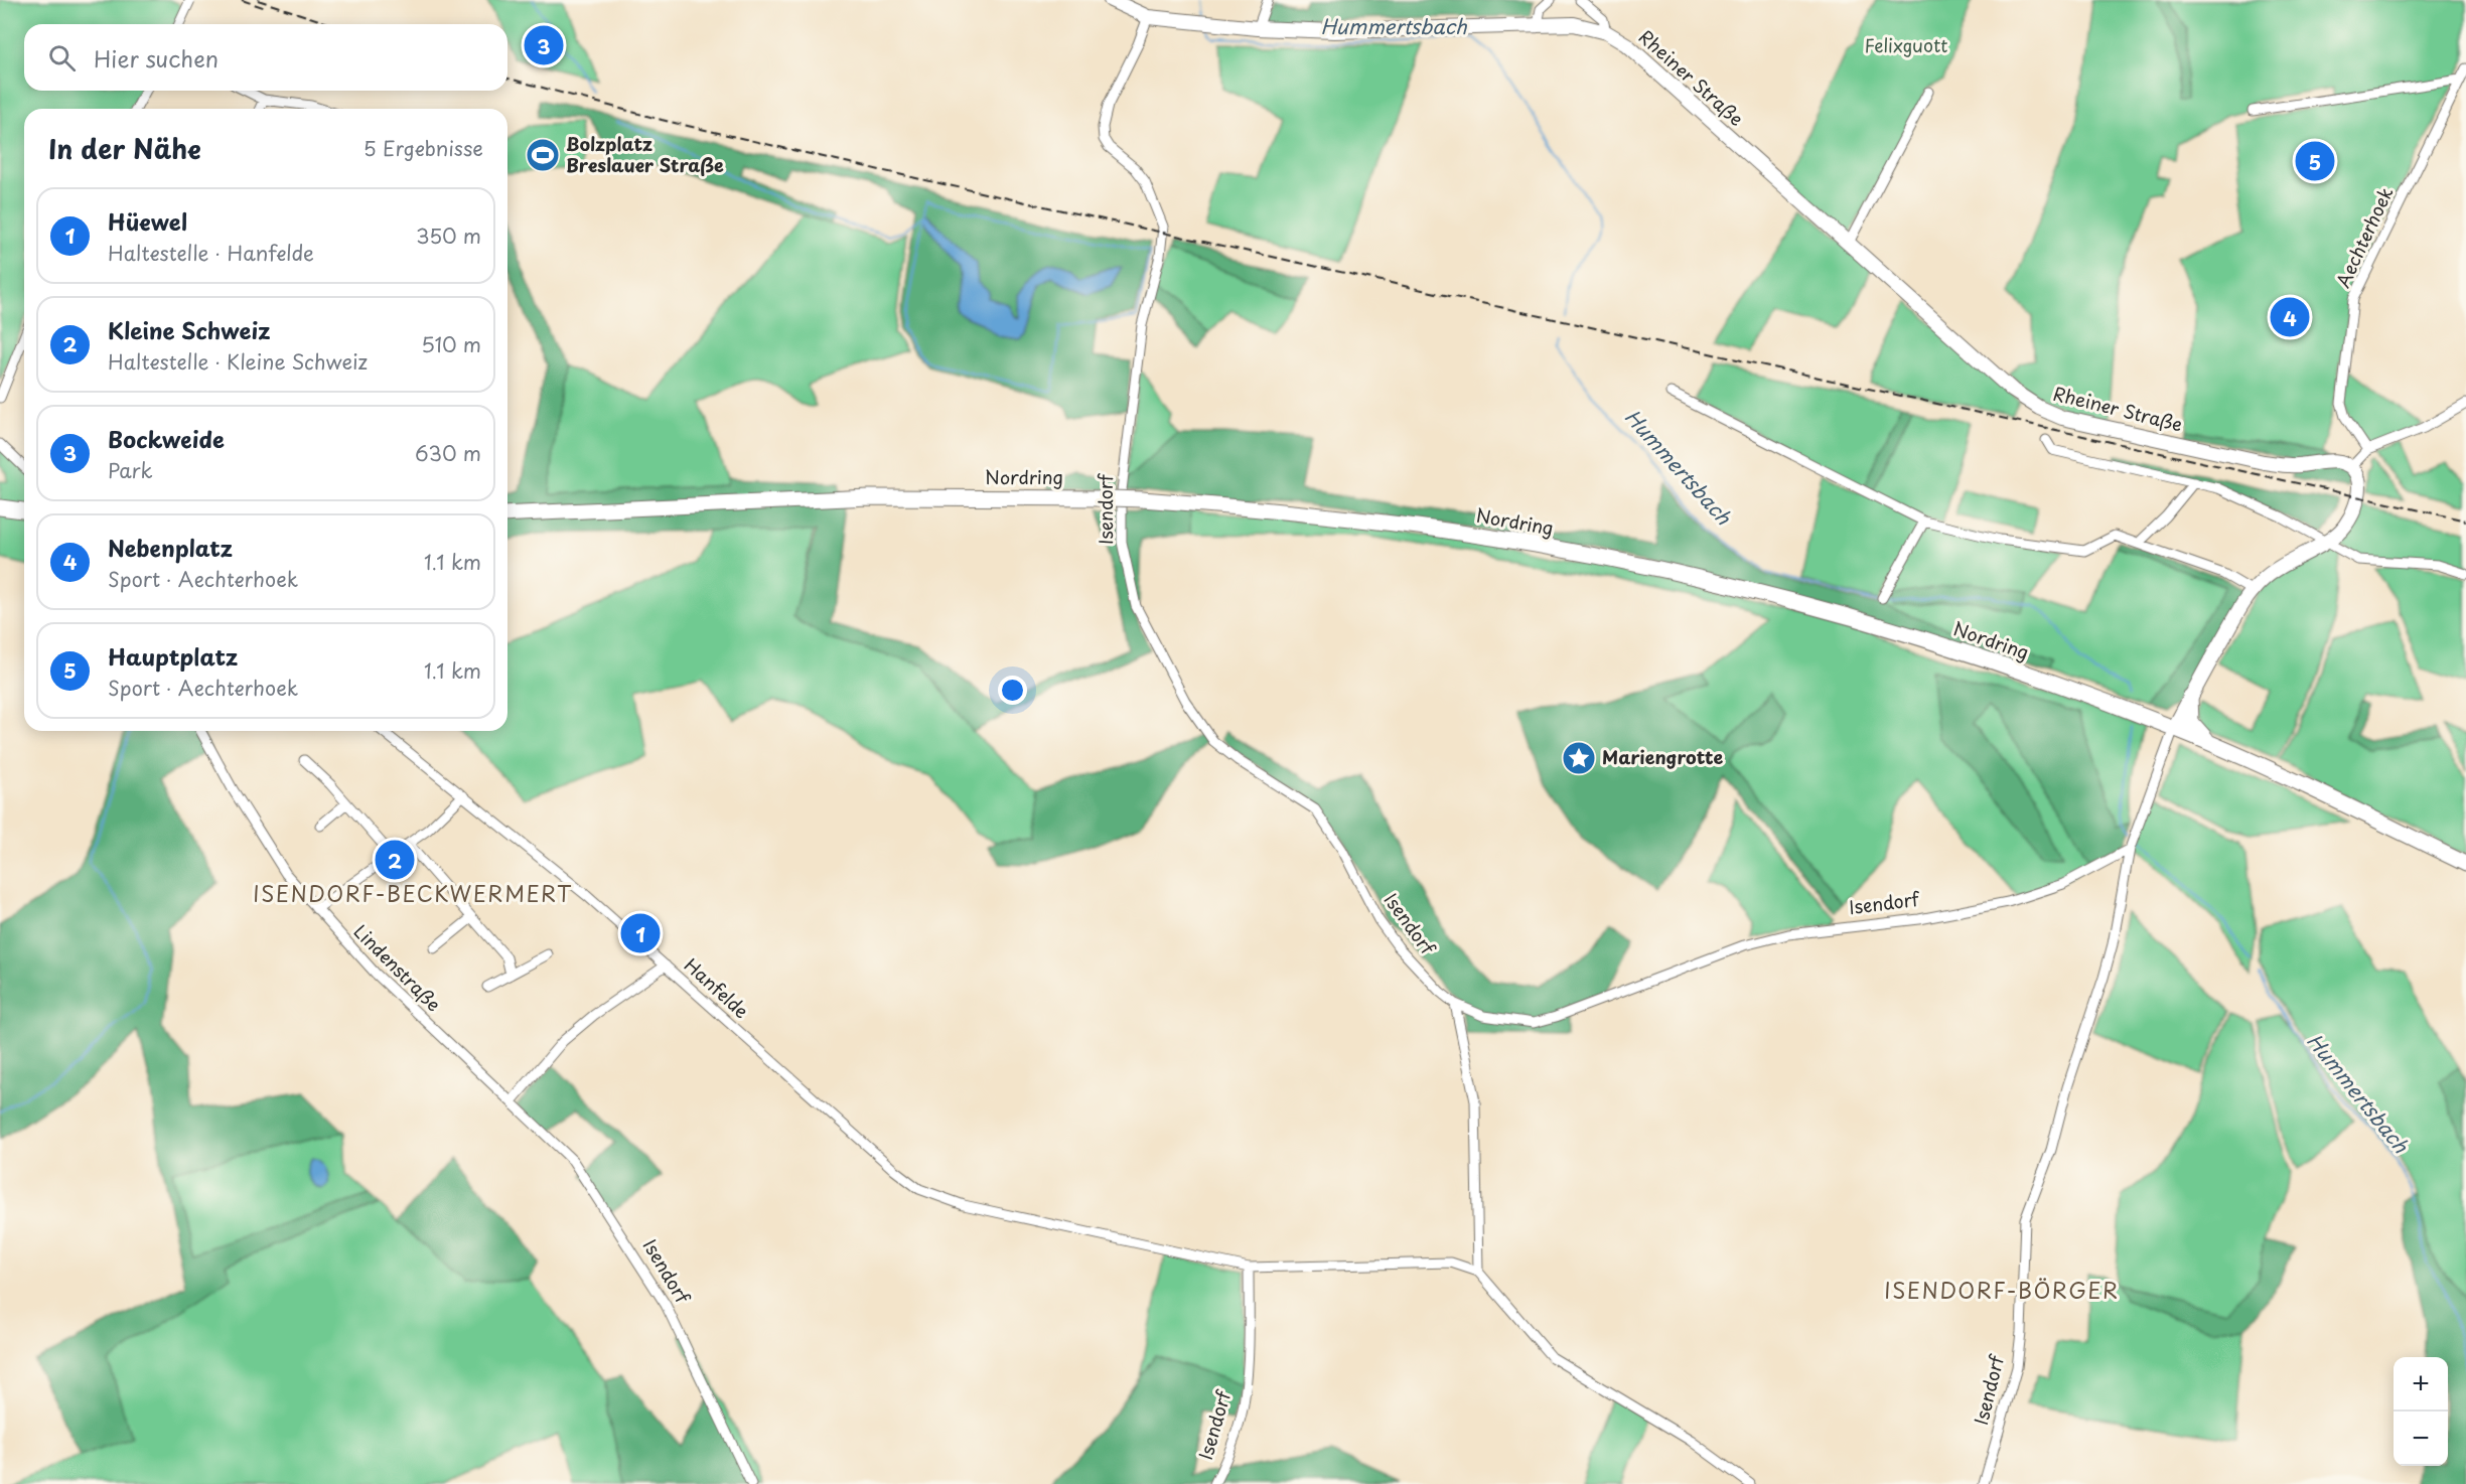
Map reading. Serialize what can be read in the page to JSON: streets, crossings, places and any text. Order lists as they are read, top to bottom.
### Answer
{
  "streets": {
    "main road": ["Nordring"],
    "street": [
      "Rheiner Straße",
      "Aechterhoek",
      "Isendorf",
      "Lindenstraße",
      "Hanfelde"
    ]
  },
  "crossings": [
    ["Rheiner Straße", "Isendorf"],
    ["Nordring", "Isendorf"],
    ["Isendorf", "Lindenstraße"],
    ["Isendorf", "Hanfelde"]
  ],
  "districts": ["ISENDORF-BECKWERMERT", "ISENDORF-BÖRGER"],
  "water": ["Hummertsbach"],
  "parks": ["Felixguott"],
  "places": {
    "sports": ["Bolzplatz Breslauer Straße"],
    "place": ["Mariengrotte"]
  },
  "page": {
    "pins": [
      "3",
      "5",
      "4",
      "2",
      "1"
    ],
    "search": "Hier suchen",
    "heading": ["In der Nähe", "5 Ergebnisse"],
    "list": [
      {
        "mark": "1",
        "name": "Hüewel",
        "note": "Haltestelle · Hanfelde",
        "value": "350 m"
      },
      {
        "mark": "2",
        "name": "Kleine Schweiz",
        "note": "Haltestelle · Kleine Schweiz",
        "value": "510 m"
      },
      {
        "mark": "3",
        "name": "Bockweide",
        "note": "Park",
        "value": "630 m"
      },
      {
        "mark": "4",
        "name": "Nebenplatz",
        "note": "Sport · Aechterhoek",
        "value": "1.1 km"
      },
      {
        "mark": "5",
        "name": "Hauptplatz",
        "note": "Sport · Aechterhoek",
        "value": "1.1 km"
      }
    ],
    "map_buttons": ["+", "−"]
  }
}
